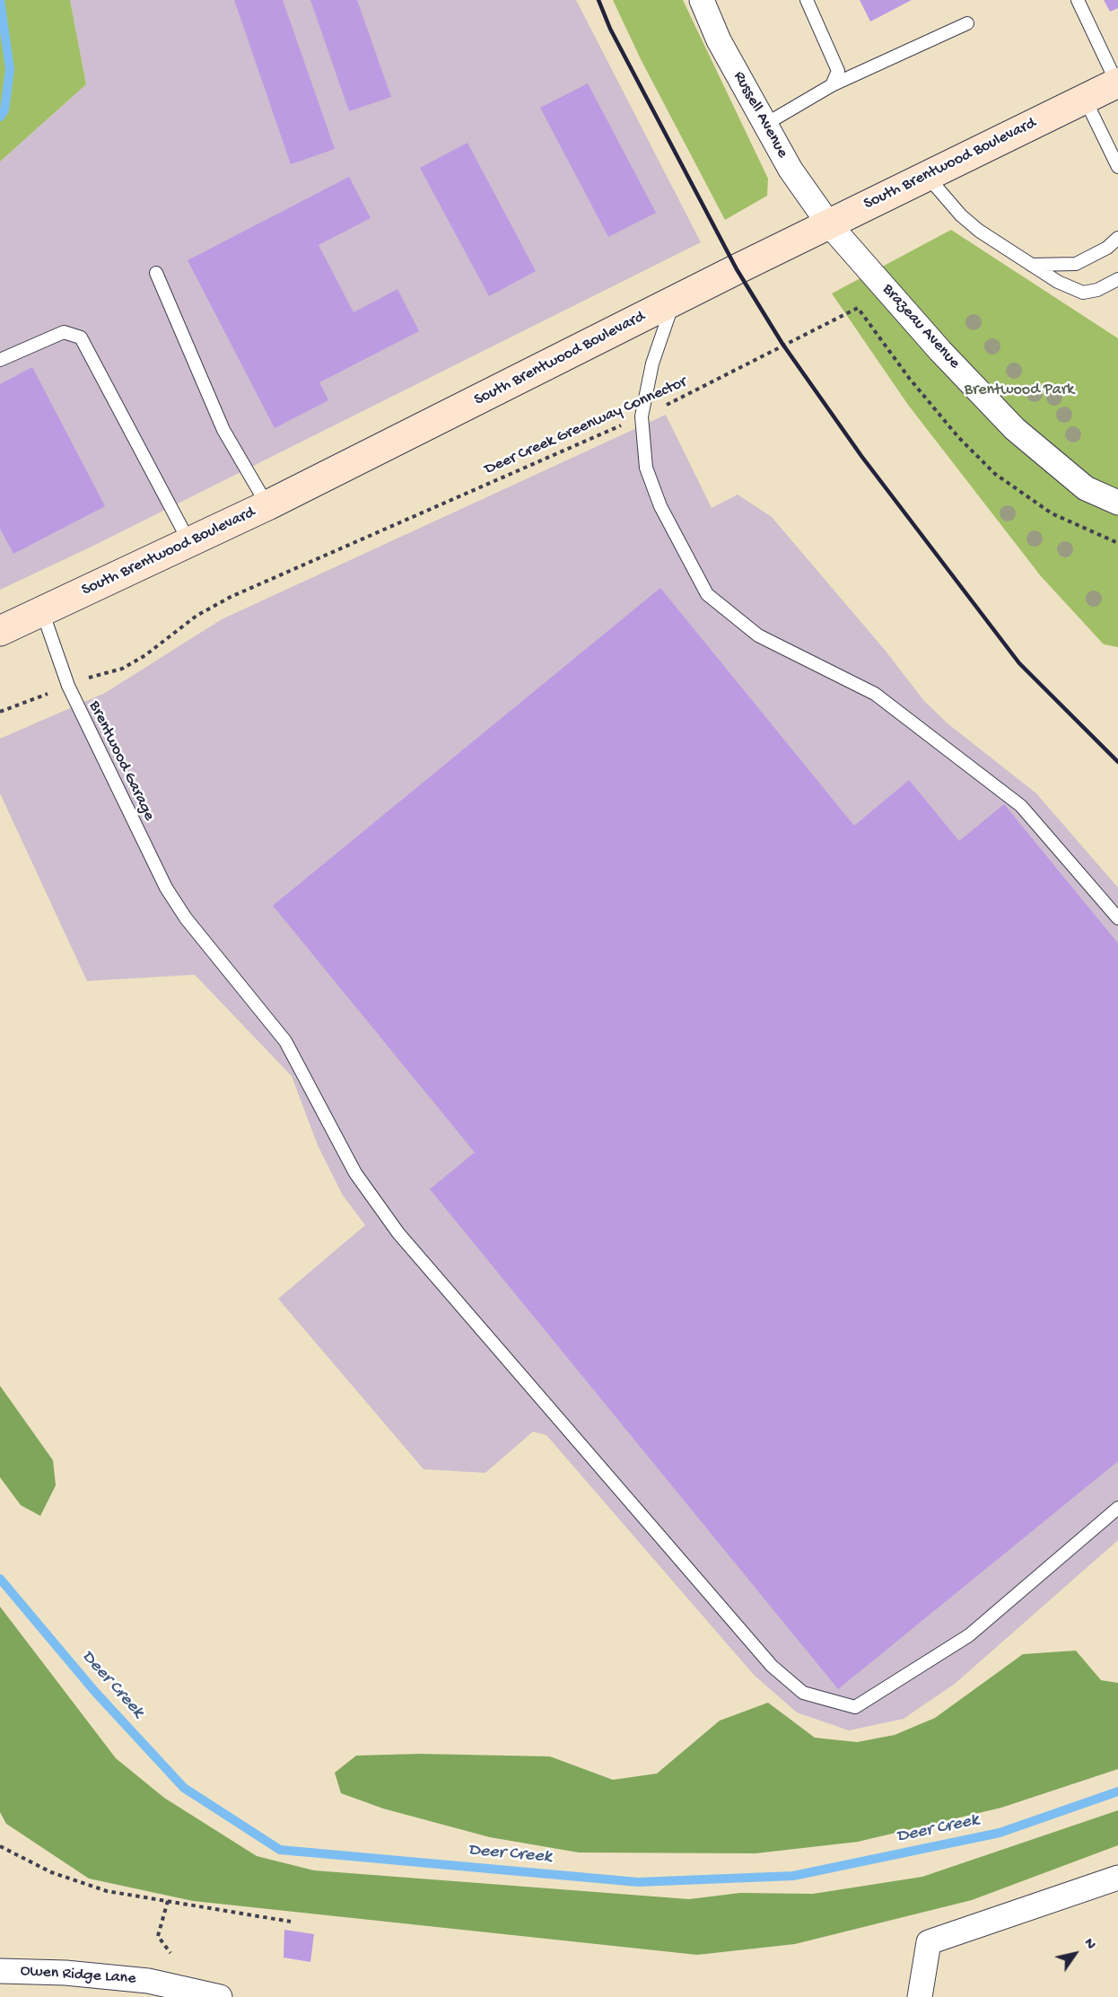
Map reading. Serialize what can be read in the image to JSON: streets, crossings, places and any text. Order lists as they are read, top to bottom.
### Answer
{
  "streets": {
    "main road": ["South Brentwood Boulevard"],
    "street": ["Russell Avenue", "Brazeau Avenue", "Owen Ridge Lane"],
    "lane": ["Brentwood Garage"],
    "path": ["Deer Creek Greenway Connector"]
  },
  "crossings": [
    ["Russell Avenue", "South Brentwood Boulevard"],
    ["Russell Avenue", "Brazeau Avenue"],
    ["South Brentwood Boulevard", "Brazeau Avenue"],
    ["South Brentwood Boulevard", "Brentwood Garage"],
    ["Deer Creek Greenway Connector", "Brentwood Garage"]
  ],
  "water": ["Deer Creek"],
  "parks": ["Brentwood Park"],
  "north": "top right"
}
